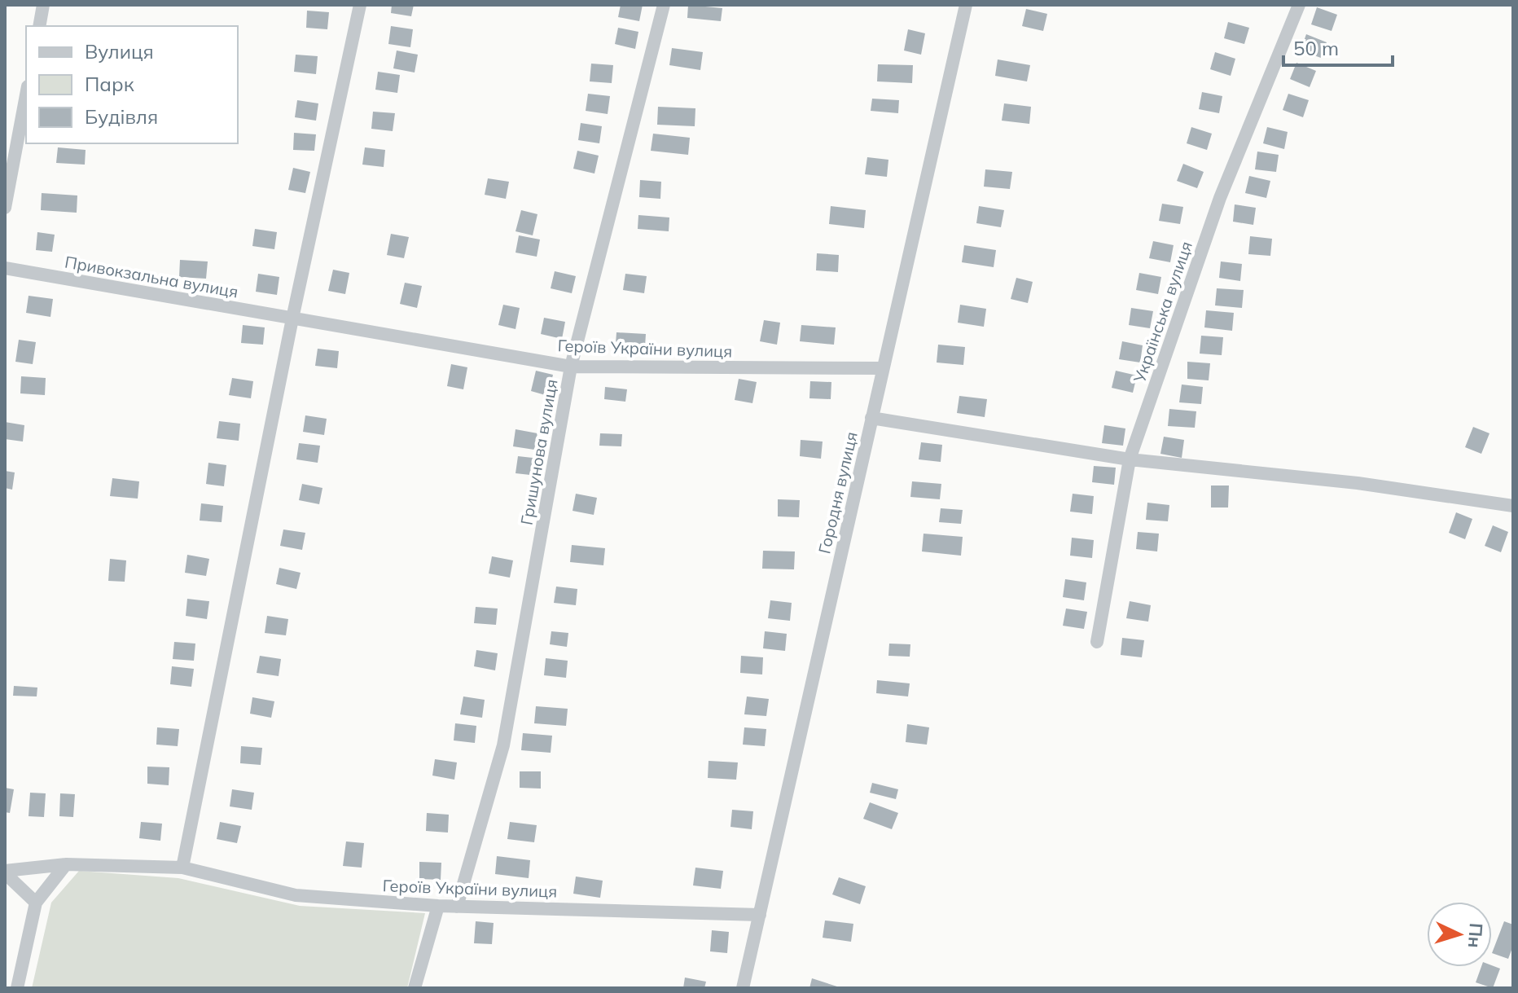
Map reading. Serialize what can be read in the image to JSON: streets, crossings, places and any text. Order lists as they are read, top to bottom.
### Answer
{
  "streets": {
    "street": [
      "Привокзальна вулиця",
      "Українська вулиця",
      "Героїв України вулиця",
      "Гришунова вулиця",
      "Городня вулиця"
    ]
  },
  "crossings": [
    ["Привокзальна вулиця", "Героїв України вулиця"],
    ["Героїв України вулиця", "Гришунова вулиця"],
    ["Героїв України вулиця", "Городня вулиця"]
  ],
  "legend": ["Вулиця", "Парк", "Будівля"],
  "scale_bar": "50 m",
  "north": "right"
}
